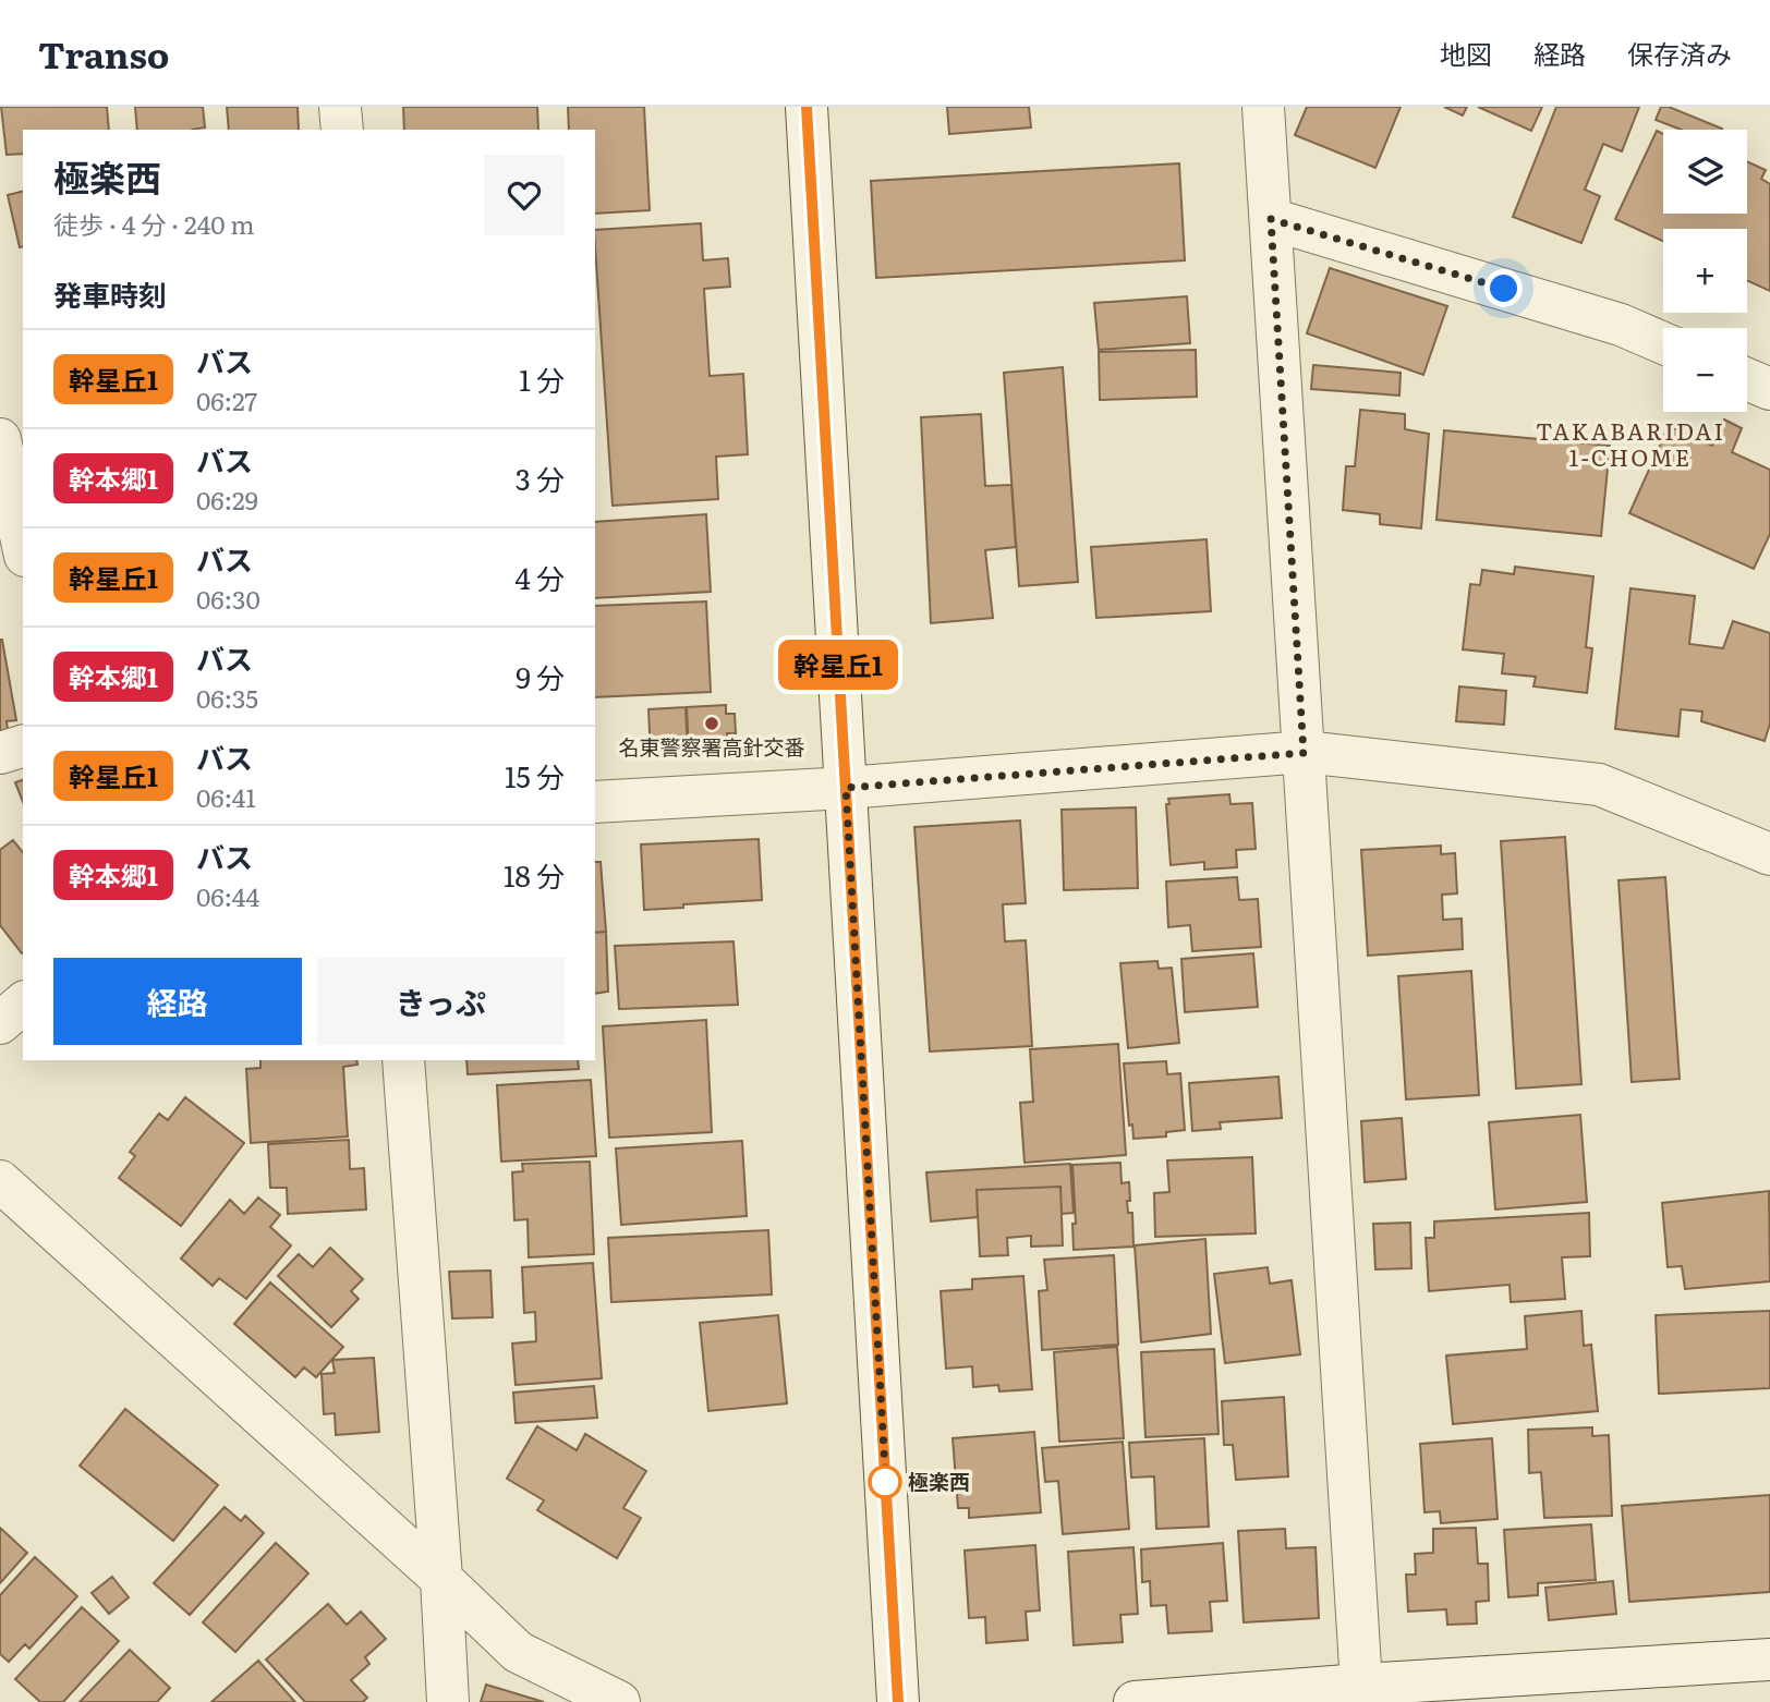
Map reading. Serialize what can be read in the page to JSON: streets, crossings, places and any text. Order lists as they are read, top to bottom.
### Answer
{
  "districts": ["TAKABARIDAI 1-CHOME"],
  "places": ["名東警察署高針交番", "極楽西"],
  "lines": ["bus line 幹星丘1"],
  "page": {
    "header": "Transo",
    "nav": ["地図", "経路", "保存済み"],
    "on_map": "幹星丘1",
    "map_buttons": ["+", "−"],
    "heading": [
      ["極楽西", "徒歩 · 4 分 · 240 m"],
      "発車時刻"
    ],
    "list": [
      {
        "mark": "幹星丘1",
        "name": "バス",
        "note": "06:27",
        "value": "1 分"
      },
      {
        "mark": "幹本郷1",
        "name": "バス",
        "note": "06:29",
        "value": "3 分"
      },
      {
        "mark": "幹星丘1",
        "name": "バス",
        "note": "06:30",
        "value": "4 分"
      },
      {
        "mark": "幹本郷1",
        "name": "バス",
        "note": "06:35",
        "value": "9 分"
      },
      {
        "mark": "幹星丘1",
        "name": "バス",
        "note": "06:41",
        "value": "15 分"
      },
      {
        "mark": "幹本郷1",
        "name": "バス",
        "note": "06:44",
        "value": "18 分"
      }
    ],
    "buttons": ["経路", "きっぷ"]
  }
}
